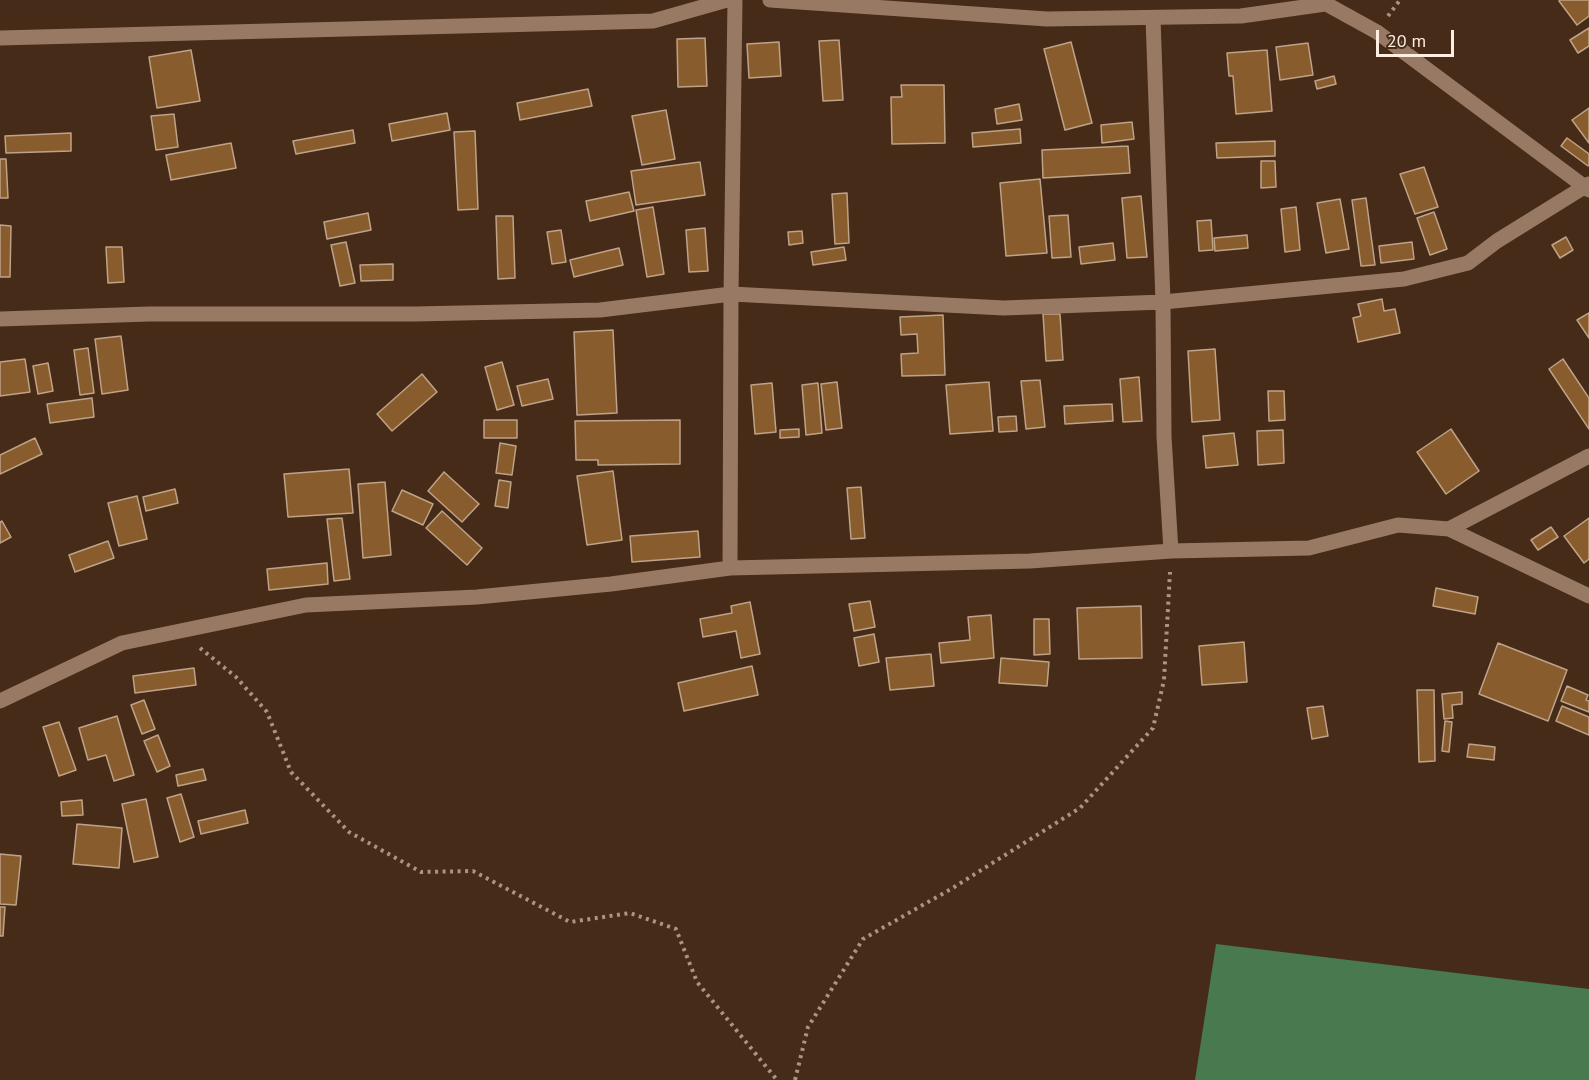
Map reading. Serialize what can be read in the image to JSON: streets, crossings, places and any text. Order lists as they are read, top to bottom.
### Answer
{
  "scale_bar": "20 m"
}
